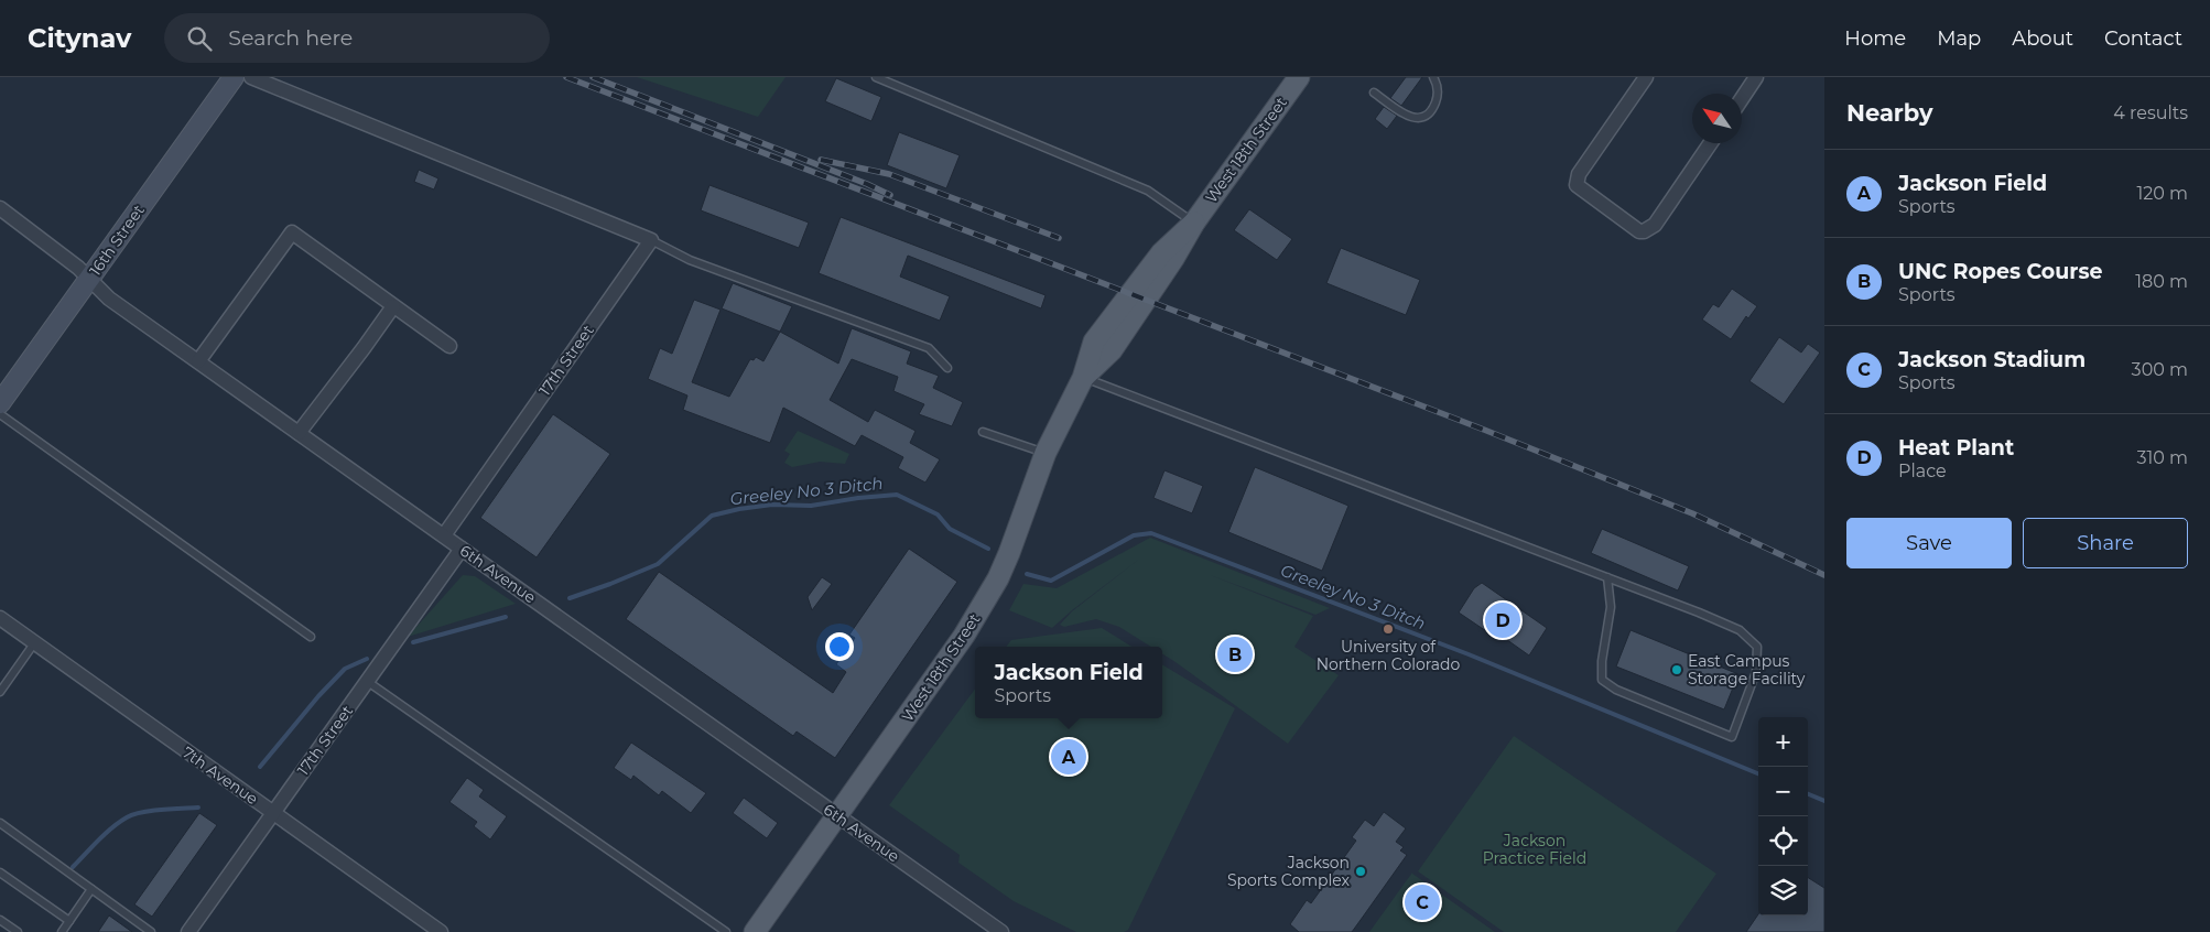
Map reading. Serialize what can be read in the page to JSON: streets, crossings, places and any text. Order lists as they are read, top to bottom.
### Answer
{
  "streets": {
    "main road": ["West 18th Street", "16th Street"],
    "street": ["17th Street", "6th Avenue", "7th Avenue"]
  },
  "crossings": [
    ["West 18th Street", "6th Avenue"],
    ["16th Street", "6th Avenue"],
    ["17th Street", "6th Avenue"],
    ["17th Street", "7th Avenue"]
  ],
  "water": ["Greeley No 3 Ditch"],
  "parks": ["Jackson Practice Field"],
  "places": ["University of Northern Colorado", "East Campus Storage Facility", "Jackson Sports Complex"],
  "north": "top left",
  "page": {
    "header": "Citynav",
    "search": "Search here",
    "nav": [
      "Home",
      "Map",
      "About",
      "Contact"
    ],
    "heading": ["Nearby", "4 results"],
    "list": [
      {
        "mark": "A",
        "name": "Jackson Field",
        "note": "Sports",
        "value": "120 m"
      },
      {
        "mark": "B",
        "name": "UNC Ropes Course",
        "note": "Sports",
        "value": "180 m"
      },
      {
        "mark": "C",
        "name": "Jackson Stadium",
        "note": "Sports",
        "value": "300 m"
      },
      {
        "mark": "D",
        "name": "Heat Plant",
        "note": "Place",
        "value": "310 m"
      }
    ],
    "buttons": ["Save", "Share"],
    "pins": [
      "D",
      "B",
      "A",
      "C"
    ],
    "popup": ["Jackson Field", "Sports"],
    "map_buttons": ["+", "−"]
  }
}
